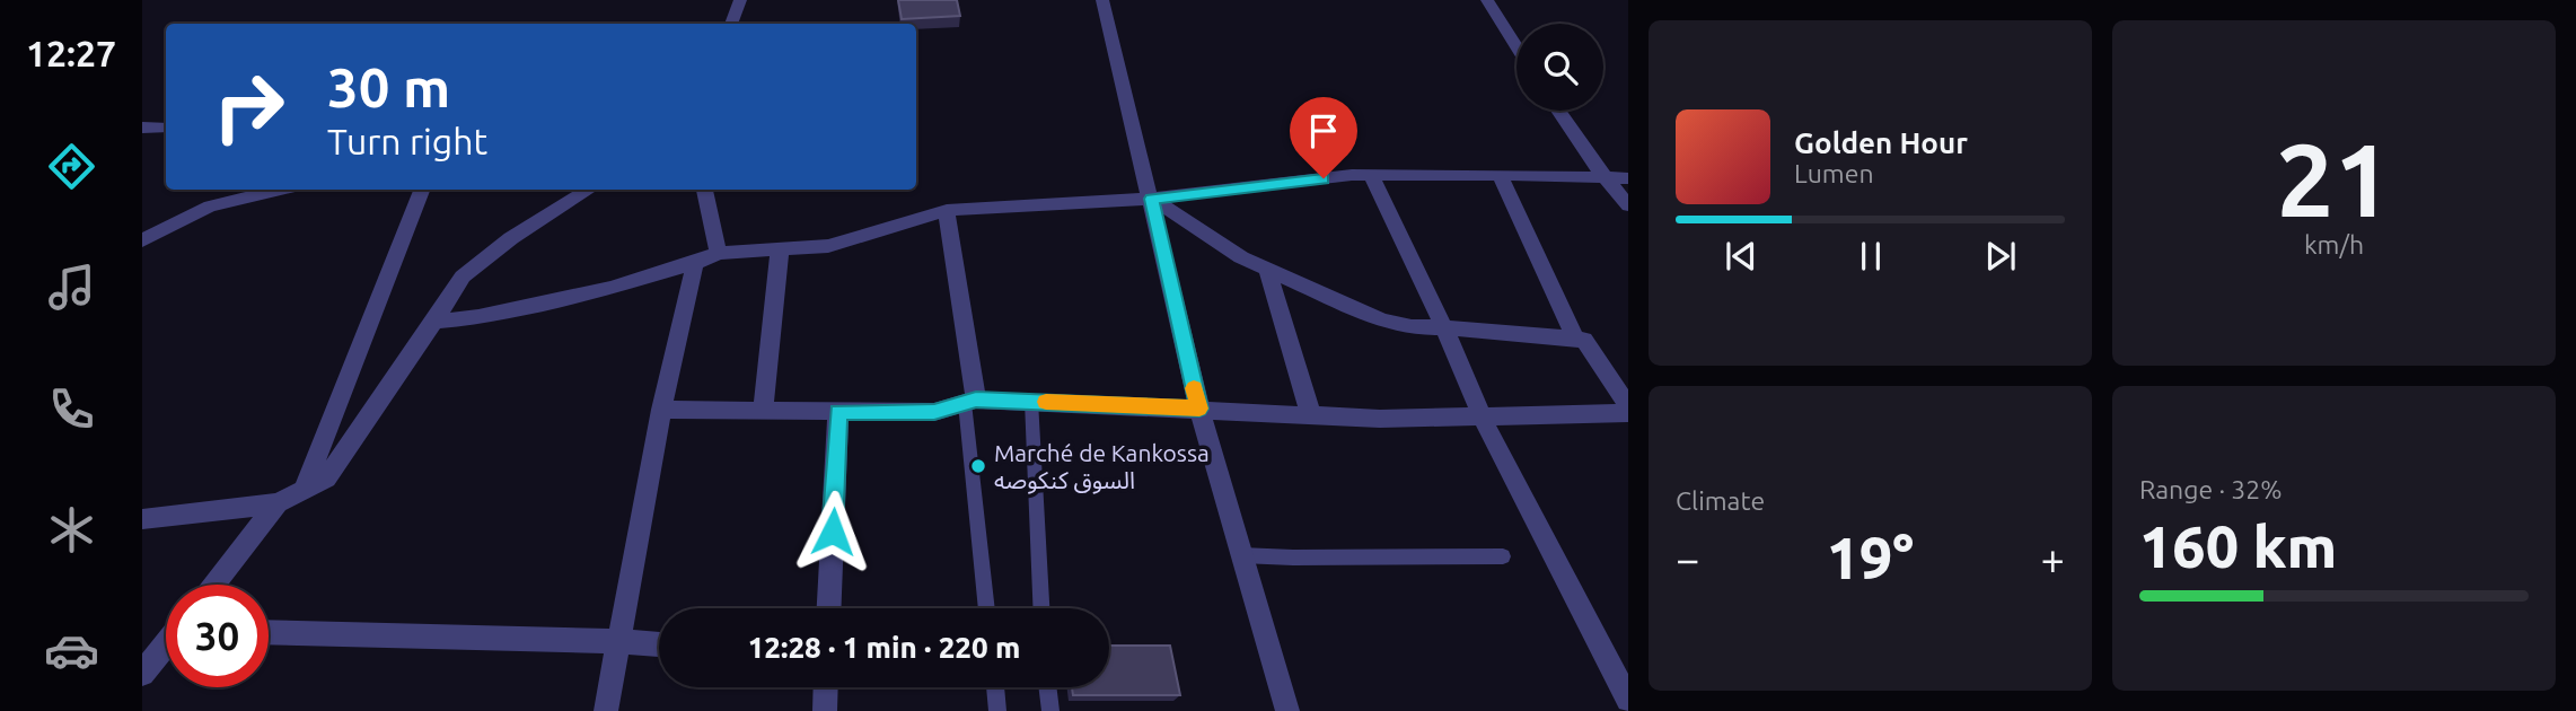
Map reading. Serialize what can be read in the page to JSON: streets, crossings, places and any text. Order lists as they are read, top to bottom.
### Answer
{
  "places": ["Marché de Kankossa السوق كنكوصه"],
  "page": {
    "tabs": "12:27",
    "tile": [
      ["21", "km/h"],
      "Climate",
      ["Range · 32%", "160 km"]
    ],
    "turn": ["30 m", "Turn right"],
    "song": ["Golden Hour", "Lumen"],
    "heat": ["−", "19°", "+"],
    "limit": "30",
    "trip": "12:28 · 1 min · 220 m"
  }
}
